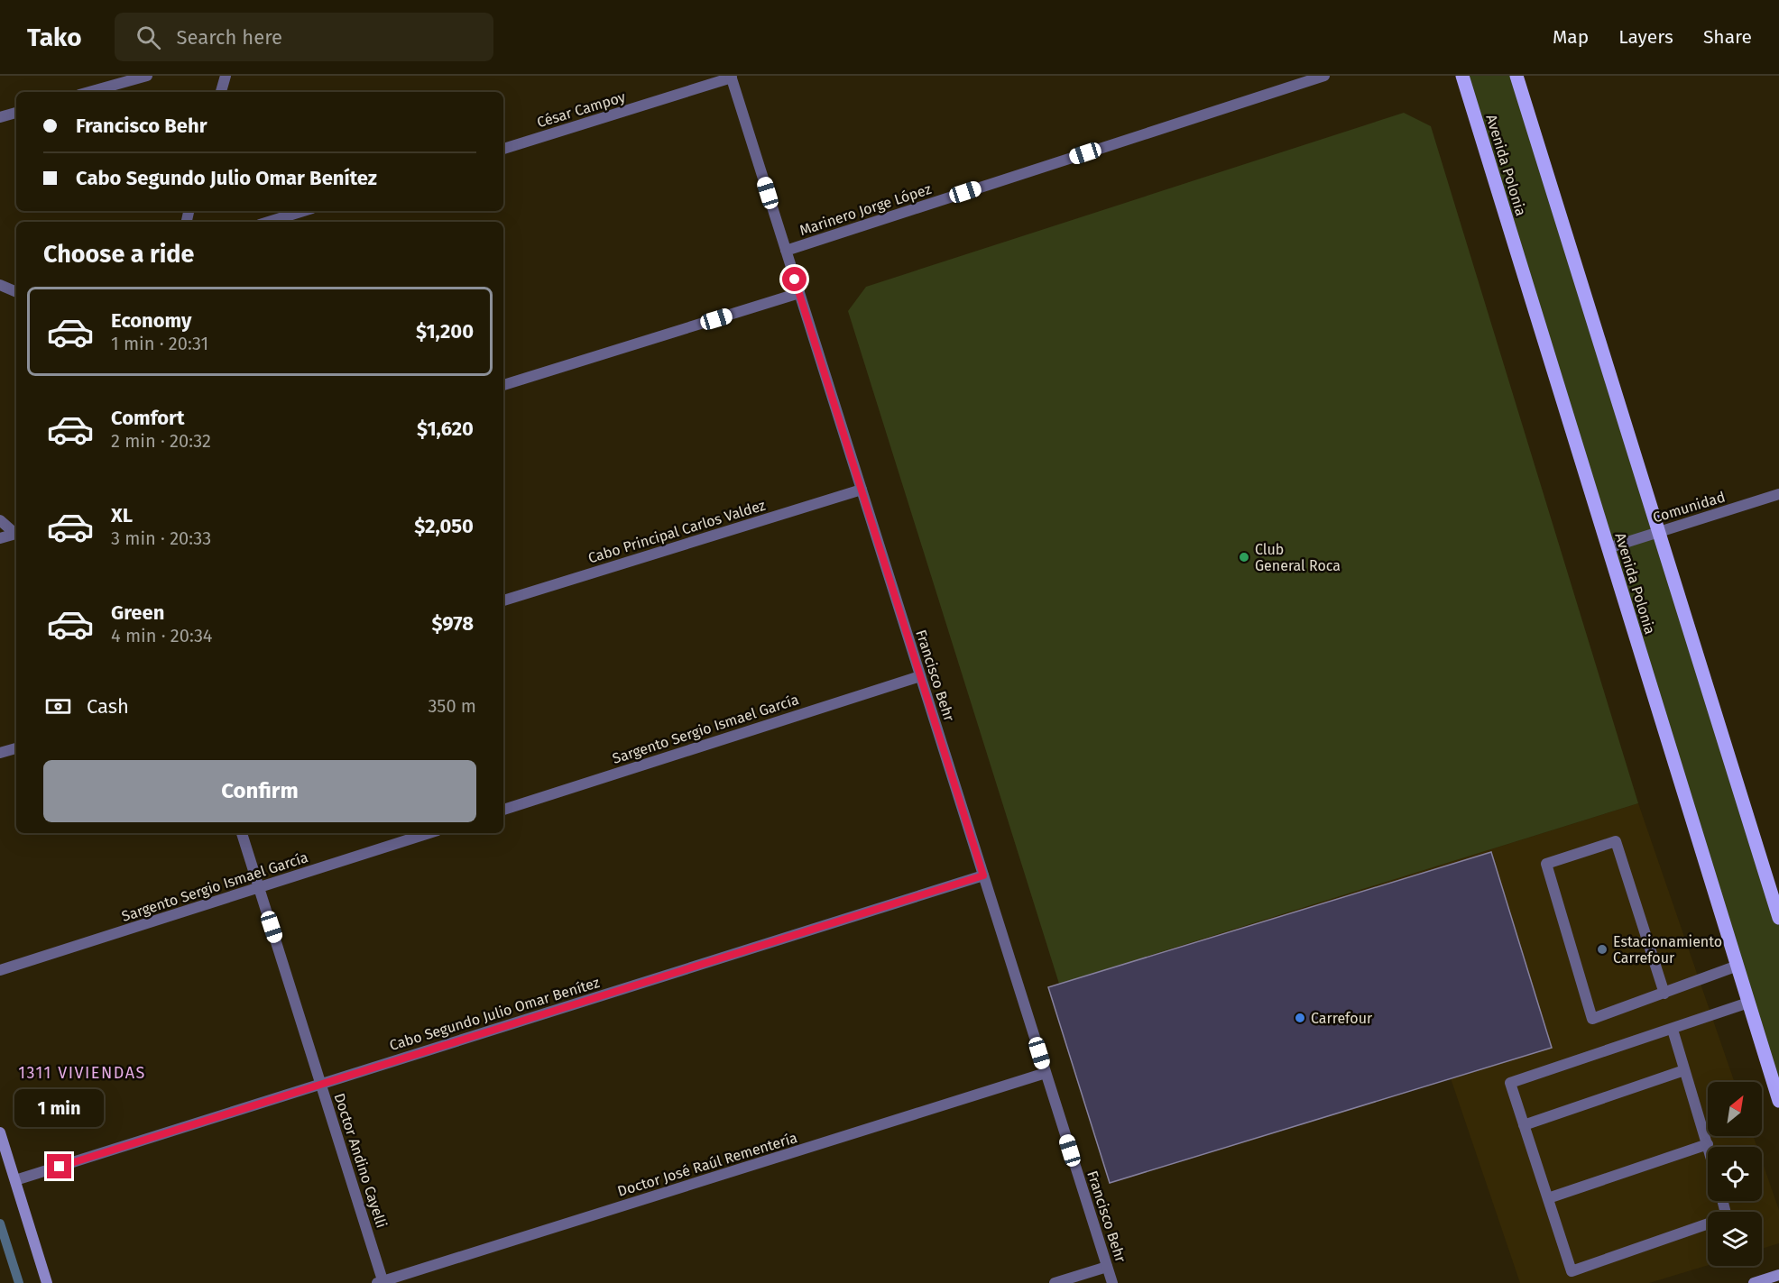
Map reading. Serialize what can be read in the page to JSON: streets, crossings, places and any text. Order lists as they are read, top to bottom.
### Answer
{
  "streets": {
    "main road": ["Avenida Polonia"],
    "street": [
      "César Campoy",
      "Marinero Jorge López",
      "Comunidad",
      "Cabo Principal Carlos Valdez",
      "Francisco Behr",
      "Sargento Sergio Ismael García",
      "Cabo Segundo Julio Omar Benítez",
      "Doctor Andino Cayelli",
      "Doctor José Raúl Rementería"
    ]
  },
  "crossings": [
    ["César Campoy", "Francisco Behr"],
    ["Avenida Polonia", "Comunidad"],
    ["Marinero Jorge López", "Francisco Behr"],
    ["Cabo Principal Carlos Valdez", "Francisco Behr"],
    ["Francisco Behr", "Sargento Sergio Ismael García"],
    ["Francisco Behr", "Cabo Segundo Julio Omar Benítez"],
    ["Francisco Behr", "Doctor José Raúl Rementería"],
    ["Sargento Sergio Ismael García", "Doctor Andino Cayelli"],
    ["Cabo Segundo Julio Omar Benítez", "Doctor Andino Cayelli"],
    ["Doctor Andino Cayelli", "Doctor José Raúl Rementería"]
  ],
  "districts": ["1311 VIVIENDAS"],
  "places": ["Club General Roca", "Estacionamiento Carrefour", "Carrefour"],
  "north": "top right",
  "page": {
    "header": "Tako",
    "search": "Search here",
    "nav": ["Map", "Layers", "Share"],
    "banner": ["Francisco Behr", "Cabo Segundo Julio Omar Benítez"],
    "heading": "Choose a ride",
    "list": [
      {
        "name": "Economy",
        "note": "1 min · 20:31",
        "value": "$1,200"
      },
      {
        "name": "Comfort",
        "note": "2 min · 20:32",
        "value": "$1,620"
      },
      {
        "name": "XL",
        "note": "3 min · 20:33",
        "value": "$2,050"
      },
      {
        "name": "Green",
        "note": "4 min · 20:34",
        "value": "$978"
      }
    ],
    "pay": ["Cash", "350 m"],
    "buttons": "Confirm",
    "bubble": "1 min"
  }
}
